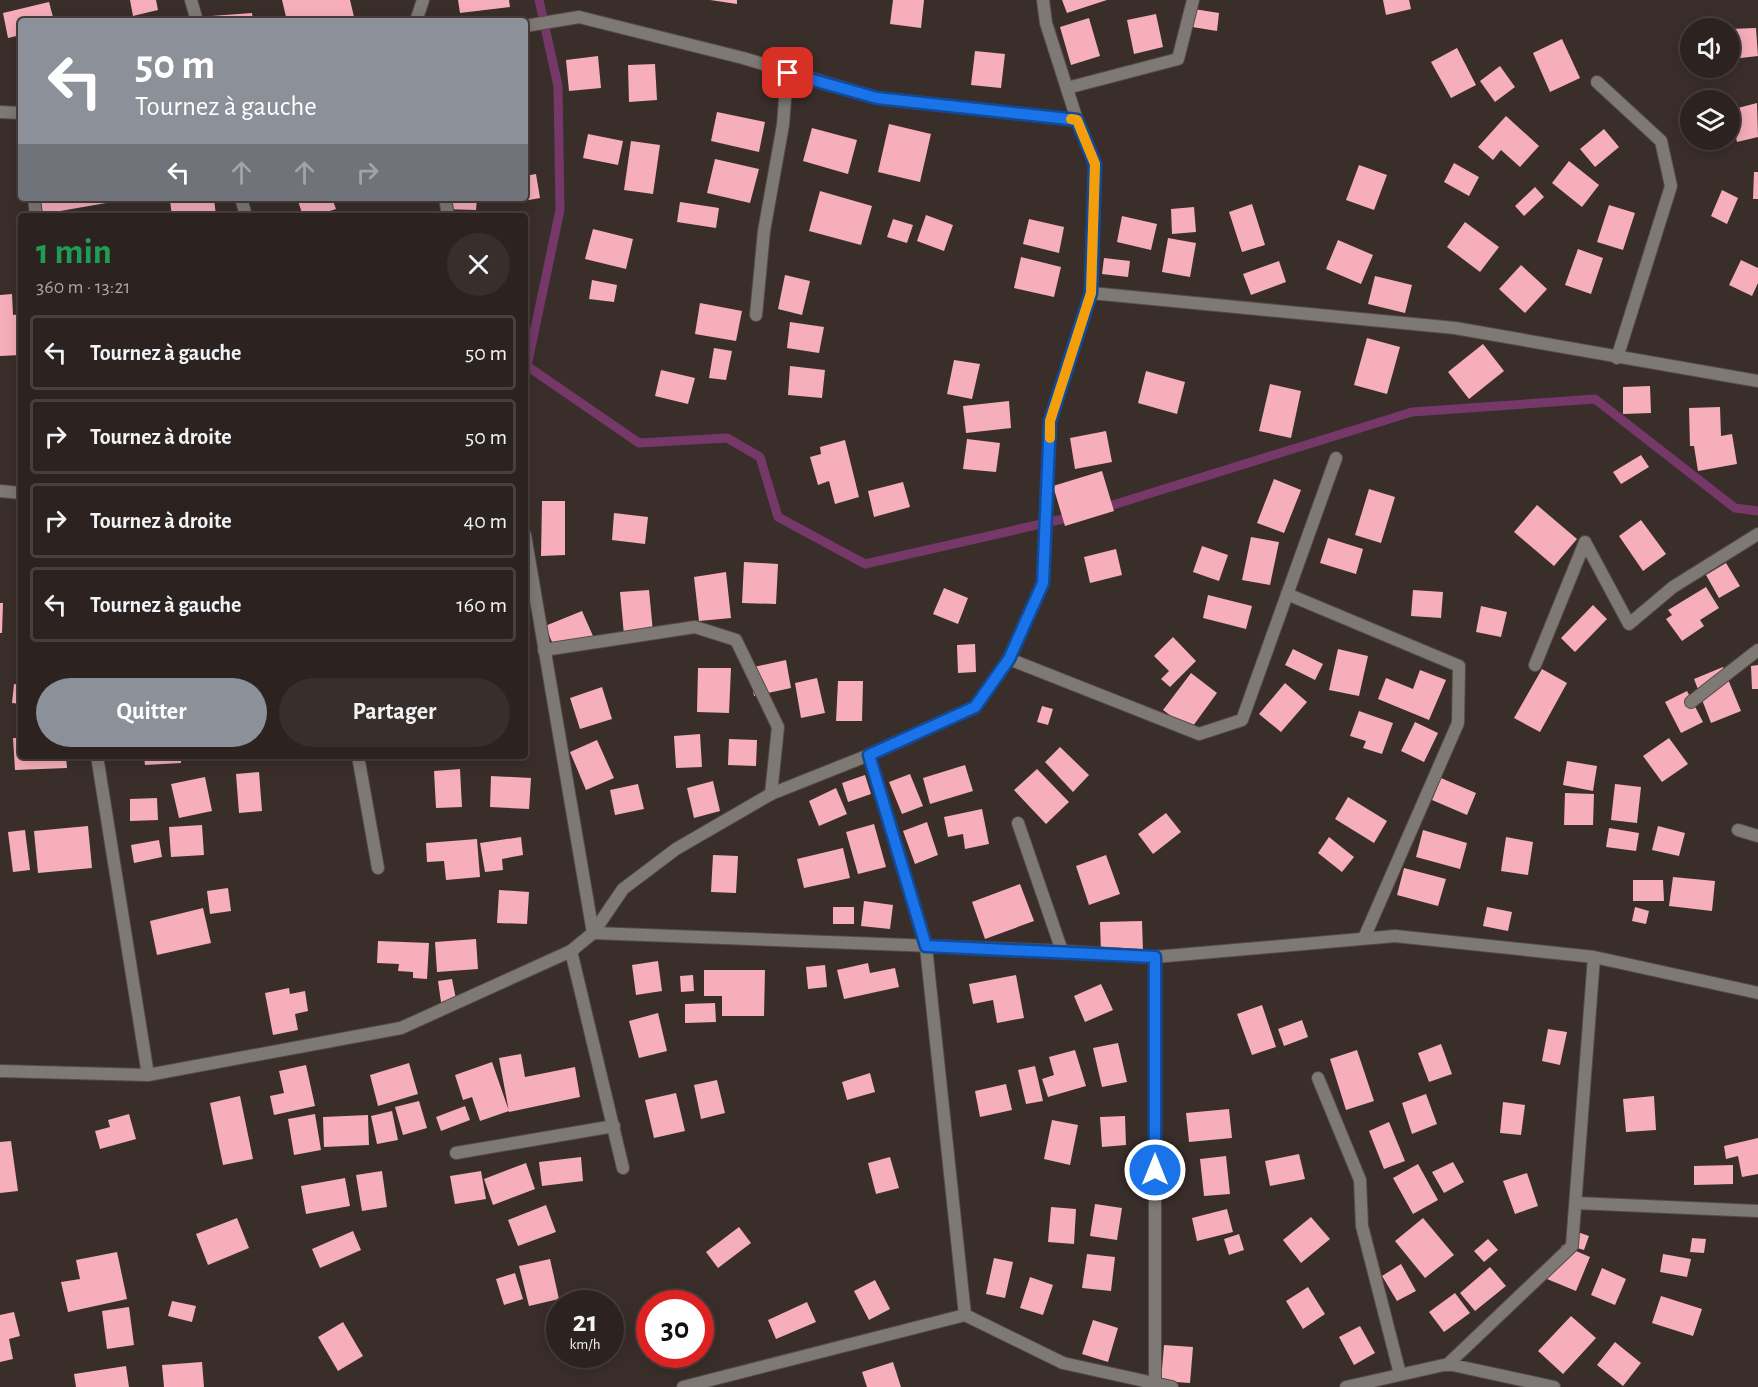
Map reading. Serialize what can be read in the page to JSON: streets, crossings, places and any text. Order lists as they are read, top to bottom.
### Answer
{
  "page": {
    "turn": ["50 m", "Tournez à gauche"],
    "heading": ["1 min", "360 m · 13:21"],
    "list": [
      {
        "name": "Tournez à gauche",
        "value": "50 m"
      },
      {
        "name": "Tournez à droite",
        "value": "50 m"
      },
      {
        "name": "Tournez à droite",
        "value": "40 m"
      },
      {
        "name": "Tournez à gauche",
        "value": "160 m"
      }
    ],
    "buttons": ["Quitter", "Partager"],
    "speed": "21 km/h",
    "limit": "30"
  }
}
